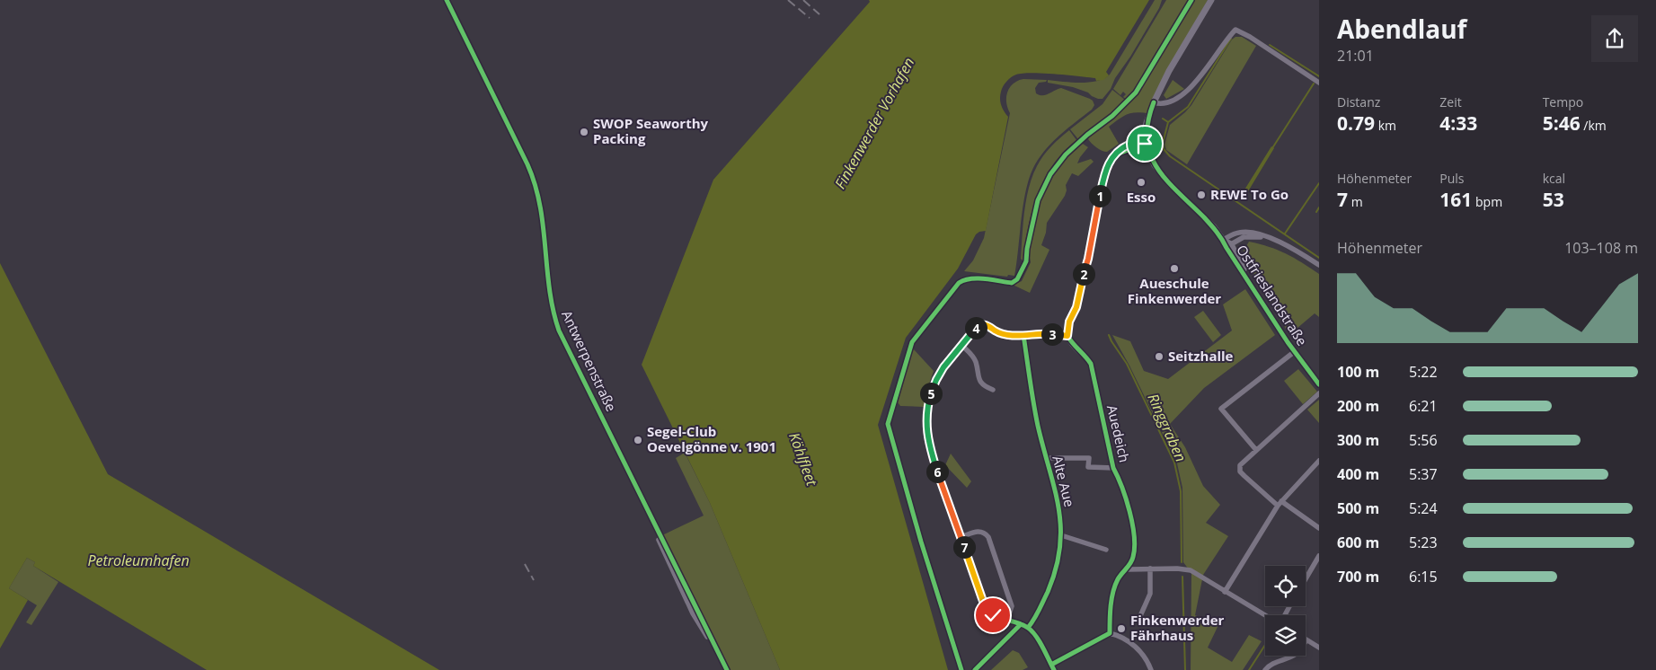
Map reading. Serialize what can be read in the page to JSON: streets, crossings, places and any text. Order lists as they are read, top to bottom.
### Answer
{
  "streets": {
    "street": [
      "Ostfrieslandstraße",
      "Antwerpenstraße",
      "Auedeich",
      "Alte Aue"
    ]
  },
  "water": [
    "Finkenwerder Vorhafen",
    "Ringgraben",
    "Köhlfleet",
    "Petroleumhafen"
  ],
  "places": [
    "SWOP Seaworthy Packing",
    "Esso",
    "REWE To Go",
    "Aueschule Finkenwerder",
    "Seitzhalle",
    "Segel-Club Oevelgönne v. 1901",
    "Finkenwerder Fährhaus"
  ],
  "page": {
    "heading": ["Abendlauf", "21:01"],
    "stats": [
      ["Distanz", "0.79 km"],
      ["Zeit", "4:33"],
      ["Tempo", "5:46 /km"],
      ["Höhenmeter", "7 m"],
      ["Puls", "161 bpm"],
      ["kcal", "53"]
    ],
    "pins": [
      "1",
      "2",
      "4",
      "3",
      "5",
      "6",
      "7"
    ],
    "chart": ["Höhenmeter", "103–108 m"],
    "list": [
      {
        "name": "100 m",
        "note": "5:22"
      },
      {
        "name": "200 m",
        "note": "6:21"
      },
      {
        "name": "300 m",
        "note": "5:56"
      },
      {
        "name": "400 m",
        "note": "5:37"
      },
      {
        "name": "500 m",
        "note": "5:24"
      },
      {
        "name": "600 m",
        "note": "5:23"
      },
      {
        "name": "700 m",
        "note": "6:15"
      }
    ]
  }
}
